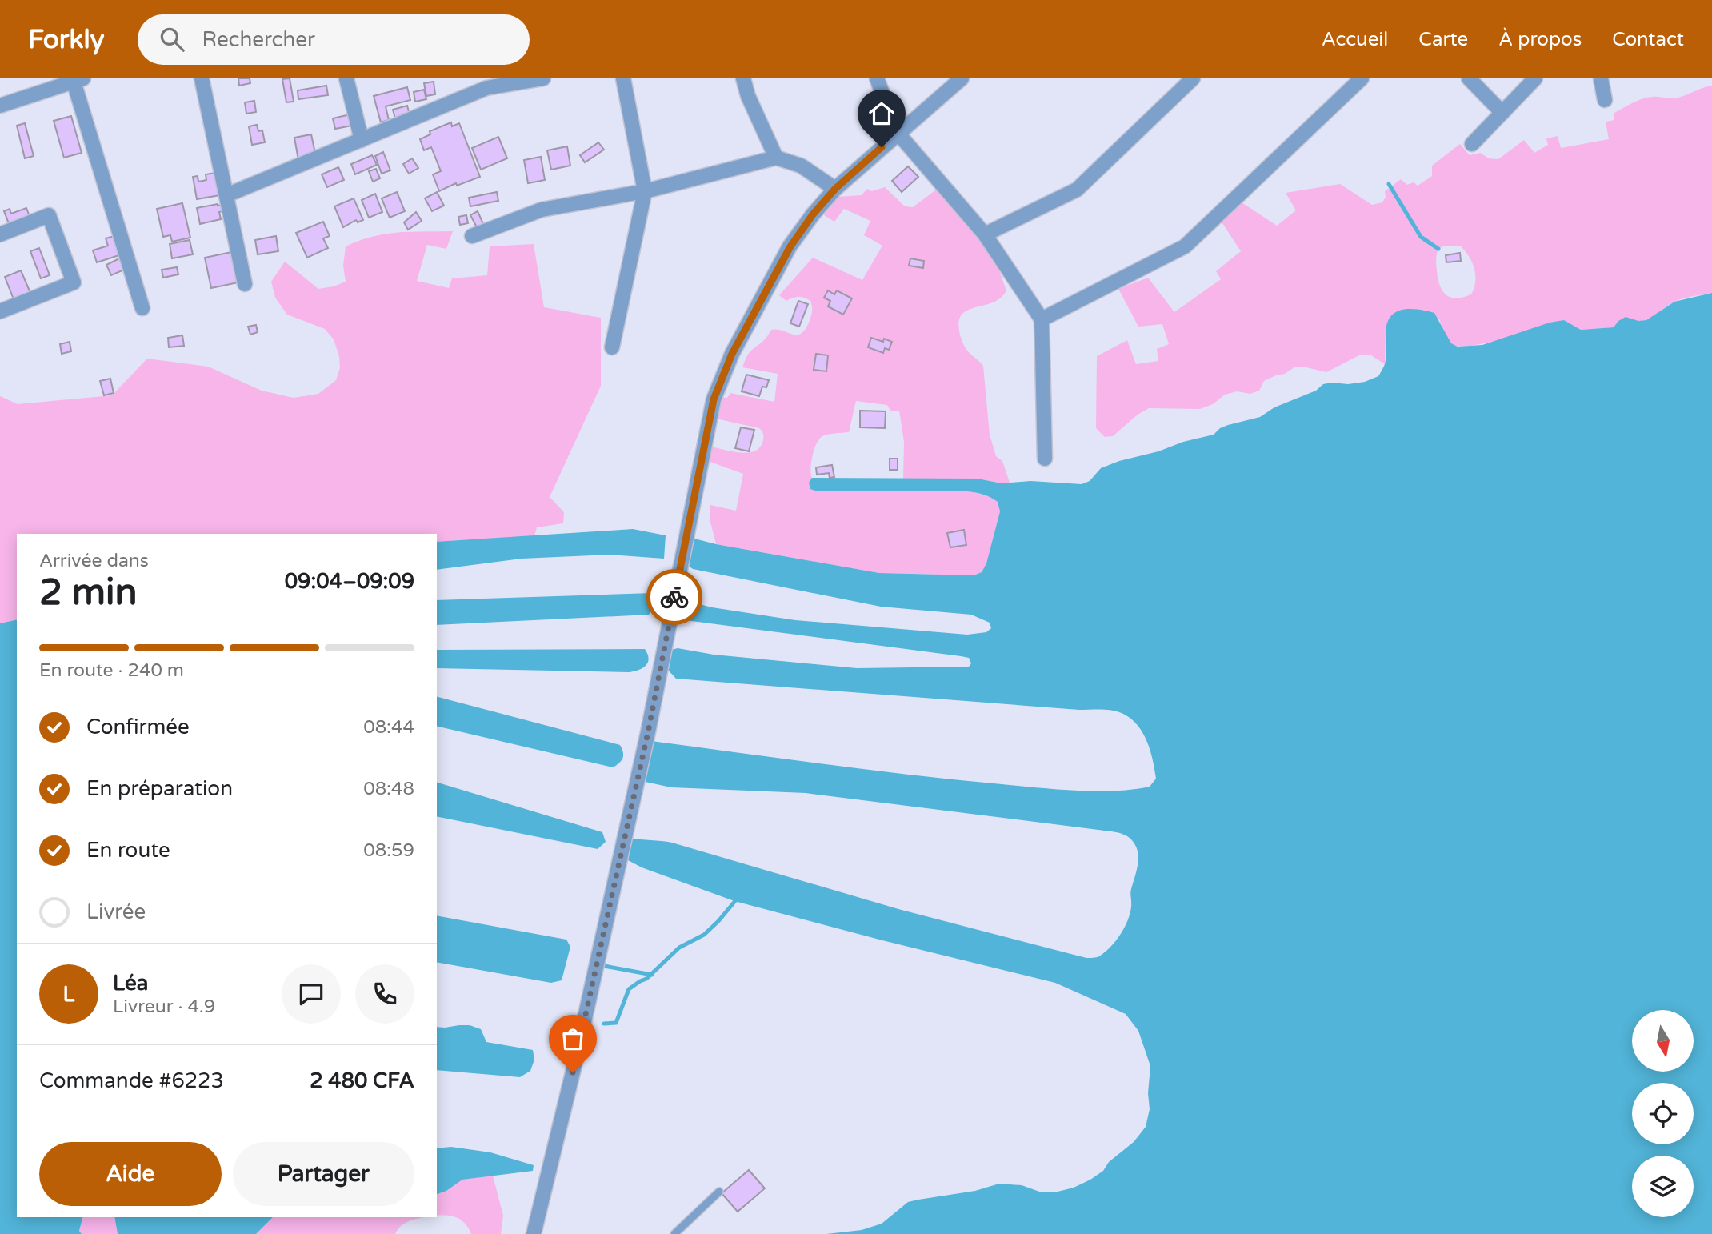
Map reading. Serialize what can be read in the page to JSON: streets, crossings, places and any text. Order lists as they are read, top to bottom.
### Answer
{
  "north": "bottom",
  "page": {
    "header": "Forkly",
    "search": "Rechercher",
    "nav": [
      "Accueil",
      "Carte",
      "À propos",
      "Contact"
    ],
    "heading": ["2 min", "Arrivée dans", "09:04–09:09"],
    "panel": [
      "Léa",
      "Livreur · 4.9",
      "Commande #6223",
      "2 480 CFA"
    ],
    "bar": "En route · 240 m",
    "list": [
      ["Confirmée", "08:44"],
      ["En préparation", "08:48"],
      ["En route", "08:59"],
      "Livrée"
    ],
    "round": "L",
    "buttons": ["Aide", "Partager"]
  }
}
